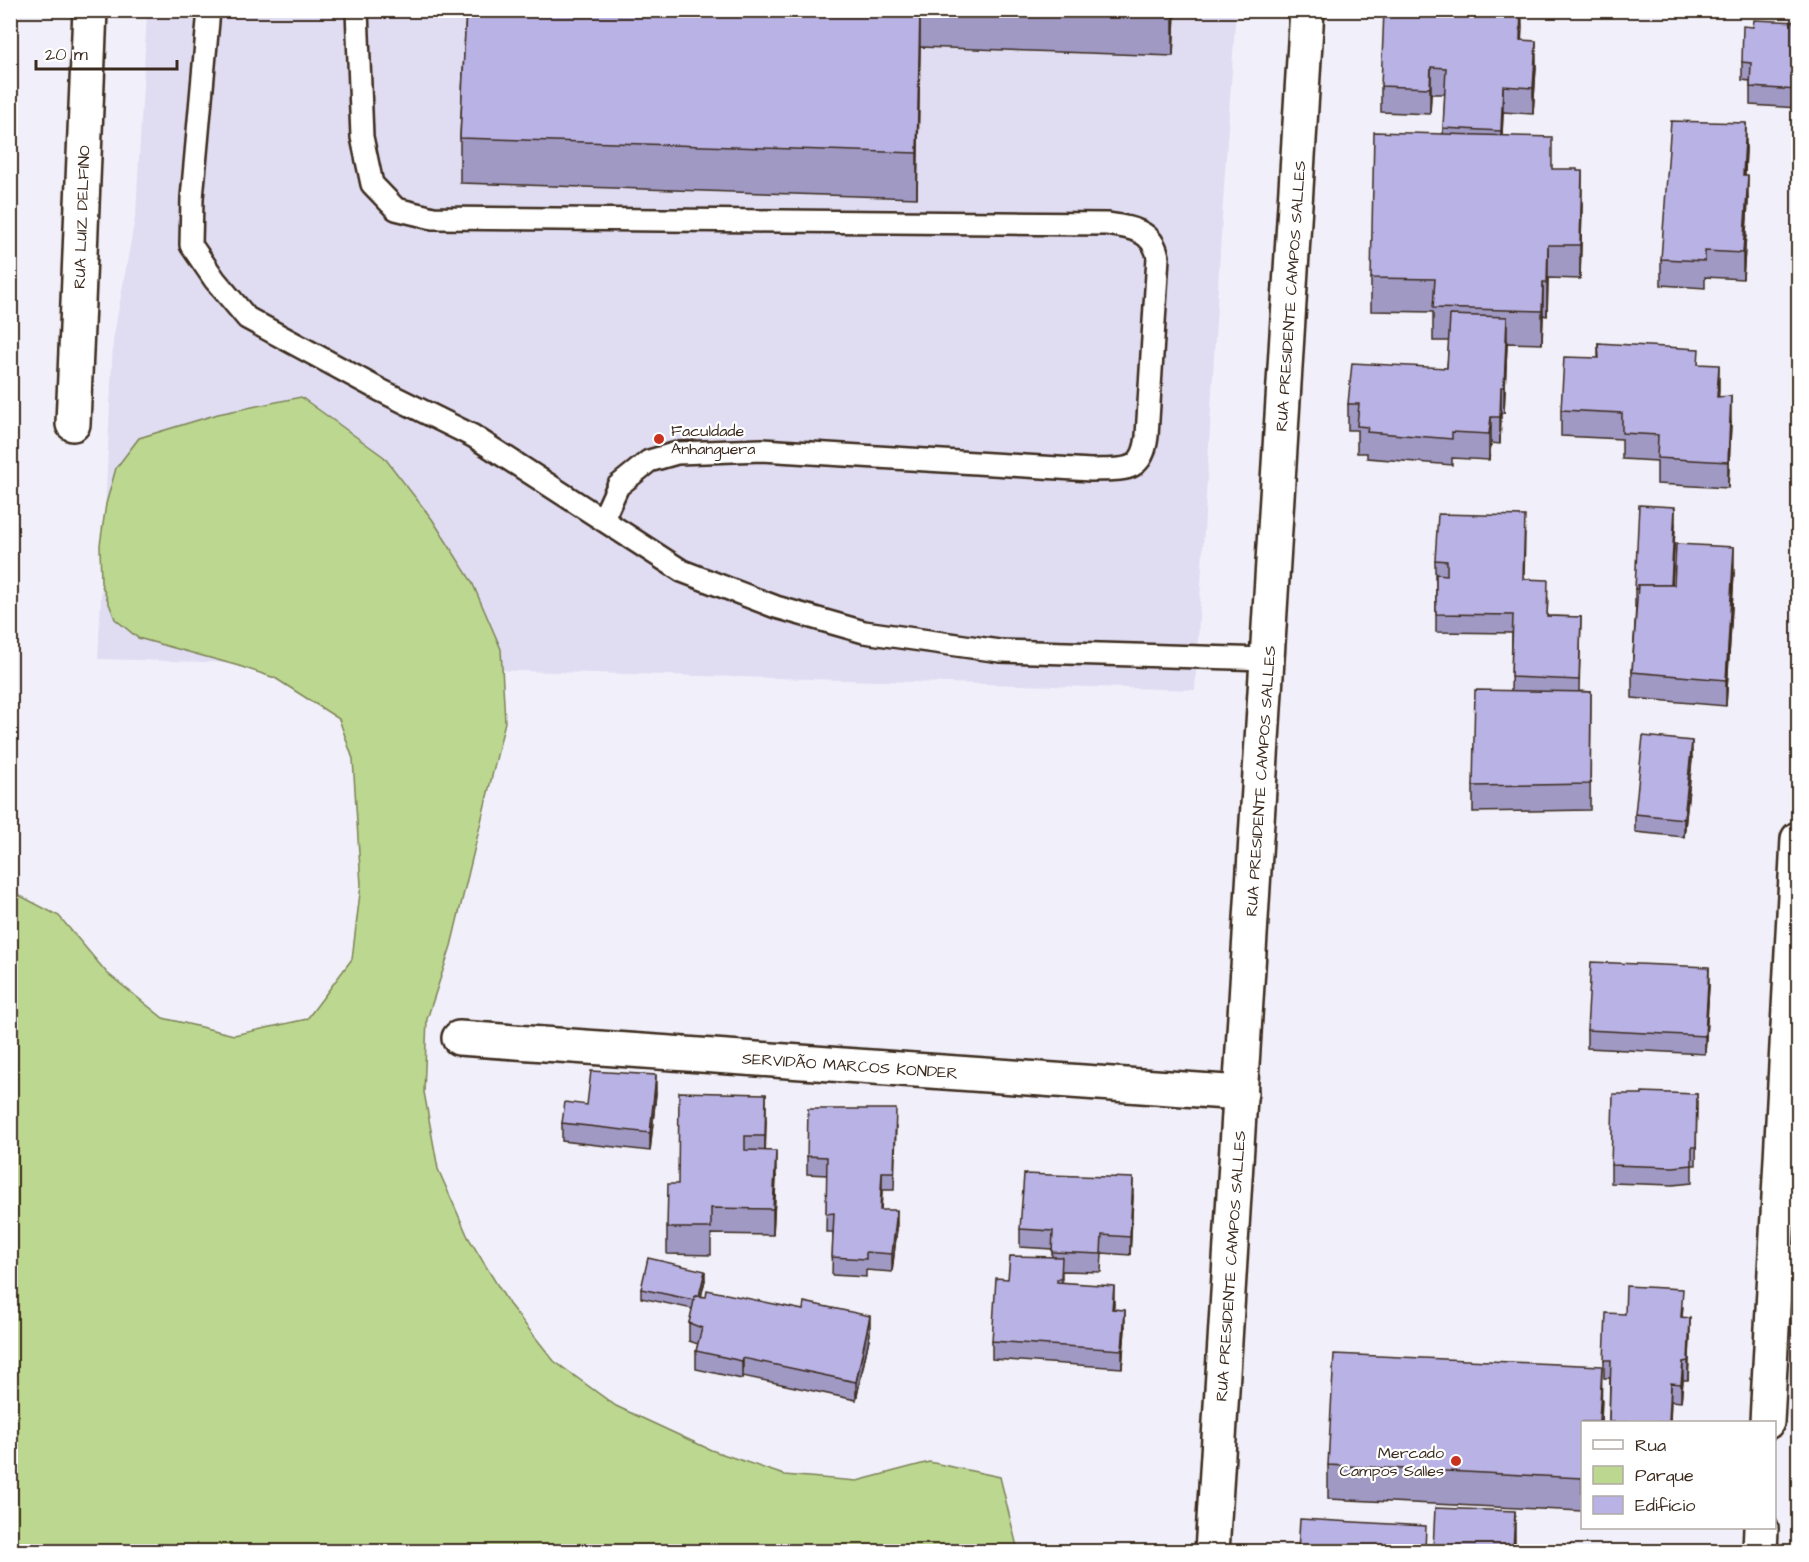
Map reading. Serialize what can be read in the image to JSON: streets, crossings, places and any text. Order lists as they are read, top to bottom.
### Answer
{
  "streets": {
    "street": ["RUA LUIZ DELFINO", "RUA PRESIDENTE CAMPOS SALLES", "SERVIDÃO MARCOS KONDER"]
  },
  "crossings": [
    ["RUA PRESIDENTE CAMPOS SALLES", "SERVIDÃO MARCOS KONDER"]
  ],
  "places": ["Faculdade Anhanguera", "Mercado Campos Salles"],
  "legend": ["Rua", "Parque", "Edifício"],
  "scale_bar": "20 m"
}
